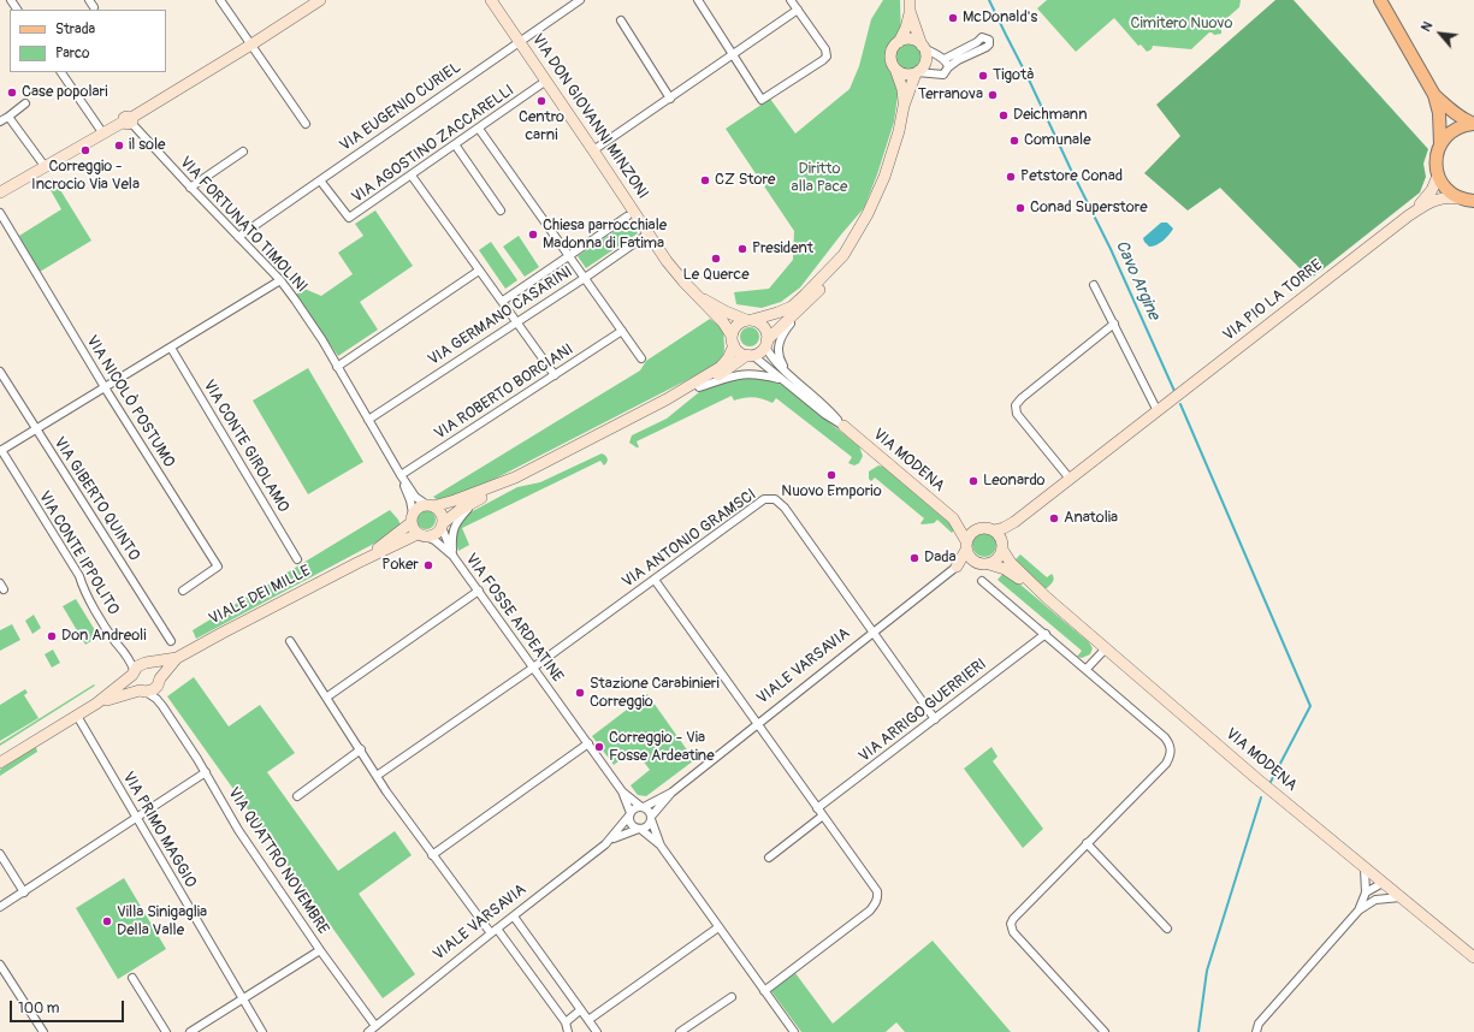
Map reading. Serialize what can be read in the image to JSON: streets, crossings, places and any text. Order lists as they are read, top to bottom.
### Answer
{
  "streets": {
    "street": [
      "VIA EUGENIO CURIEL",
      "VIA DON GIOVANNI MINZONI",
      "VIA AGOSTINO ZACCARELLI",
      "VIA FORTUNATO TIMOLINI",
      "VIA PIO LA TORRE",
      "VIA GERMANO CASARINI",
      "VIA ROBERTO BORCIANI",
      "VIA NICOLÒ POSTUMO",
      "VIA CONTE GIROLAMO",
      "VIA MODENA",
      "VIA GIBERTO QUINTO",
      "VIA ANTONIO GRAMSCI",
      "VIA CONTE IPPOLITO",
      "VIALE DEI MILLE",
      "VIA FOSSE ARDEATINE",
      "VIALE VARSAVIA",
      "VIA ARRIGO GUERRIERI",
      "VIA PRIMO MAGGIO",
      "VIA QUATTRO NOVEMBRE"
    ]
  },
  "crossings": [
    ["VIA EUGENIO CURIEL", "VIA DON GIOVANNI MINZONI"],
    ["VIA EUGENIO CURIEL", "VIA AGOSTINO ZACCARELLI"],
    ["VIA EUGENIO CURIEL", "VIA FORTUNATO TIMOLINI"],
    ["VIA DON GIOVANNI MINZONI", "VIA AGOSTINO ZACCARELLI"],
    ["VIA DON GIOVANNI MINZONI", "VIA GERMANO CASARINI"],
    ["VIA DON GIOVANNI MINZONI", "VIA MODENA"],
    ["VIA DON GIOVANNI MINZONI", "VIALE DEI MILLE"],
    ["VIA FORTUNATO TIMOLINI", "VIA GERMANO CASARINI"],
    ["VIA FORTUNATO TIMOLINI", "VIA ROBERTO BORCIANI"],
    ["VIA FORTUNATO TIMOLINI", "VIALE DEI MILLE"],
    ["VIA FORTUNATO TIMOLINI", "VIA FOSSE ARDEATINE"],
    ["VIA PIO LA TORRE", "VIA MODENA"],
    ["VIA PIO LA TORRE", "VIALE VARSAVIA"],
    ["VIA MODENA", "VIALE DEI MILLE"],
    ["VIA MODENA", "VIALE VARSAVIA"],
    ["VIA ANTONIO GRAMSCI", "VIA FOSSE ARDEATINE"],
    ["VIA ANTONIO GRAMSCI", "VIALE VARSAVIA"],
    ["VIA CONTE IPPOLITO", "VIALE DEI MILLE"],
    ["VIA CONTE IPPOLITO", "VIA QUATTRO NOVEMBRE"],
    ["VIALE DEI MILLE", "VIA FOSSE ARDEATINE"],
    ["VIALE DEI MILLE", "VIA PRIMO MAGGIO"],
    ["VIALE DEI MILLE", "VIA QUATTRO NOVEMBRE"],
    ["VIA FOSSE ARDEATINE", "VIALE VARSAVIA"],
    ["VIALE VARSAVIA", "VIA QUATTRO NOVEMBRE"]
  ],
  "water": ["Cavo Argine"],
  "parks": ["Cimitero Nuovo", "Diritto alla Pace"],
  "places": [
    "McDonald's",
    "Tigotà",
    "Case popolari",
    "Terranova",
    "Centro carni",
    "Deichmann",
    "Comunale",
    "il sole",
    "Correggio - Incrocio Via Vela",
    "Petstore Conad",
    "CZ Store",
    "Conad Superstore",
    "Chiesa parrocchiale Madonna di Fatima",
    "President",
    "Le Querce",
    "Nuovo Emporio",
    "Leonardo",
    "Anatolia",
    "Dada",
    "Poker",
    "Don Andreoli",
    "Stazione Carabinieri Correggio",
    "Correggio - Via Fosse Ardeatine",
    "Villa Sinigaglia Della Valle"
  ],
  "legend": ["Strada", "Parco"],
  "scale_bar": "100 m",
  "north": "top left"
}
